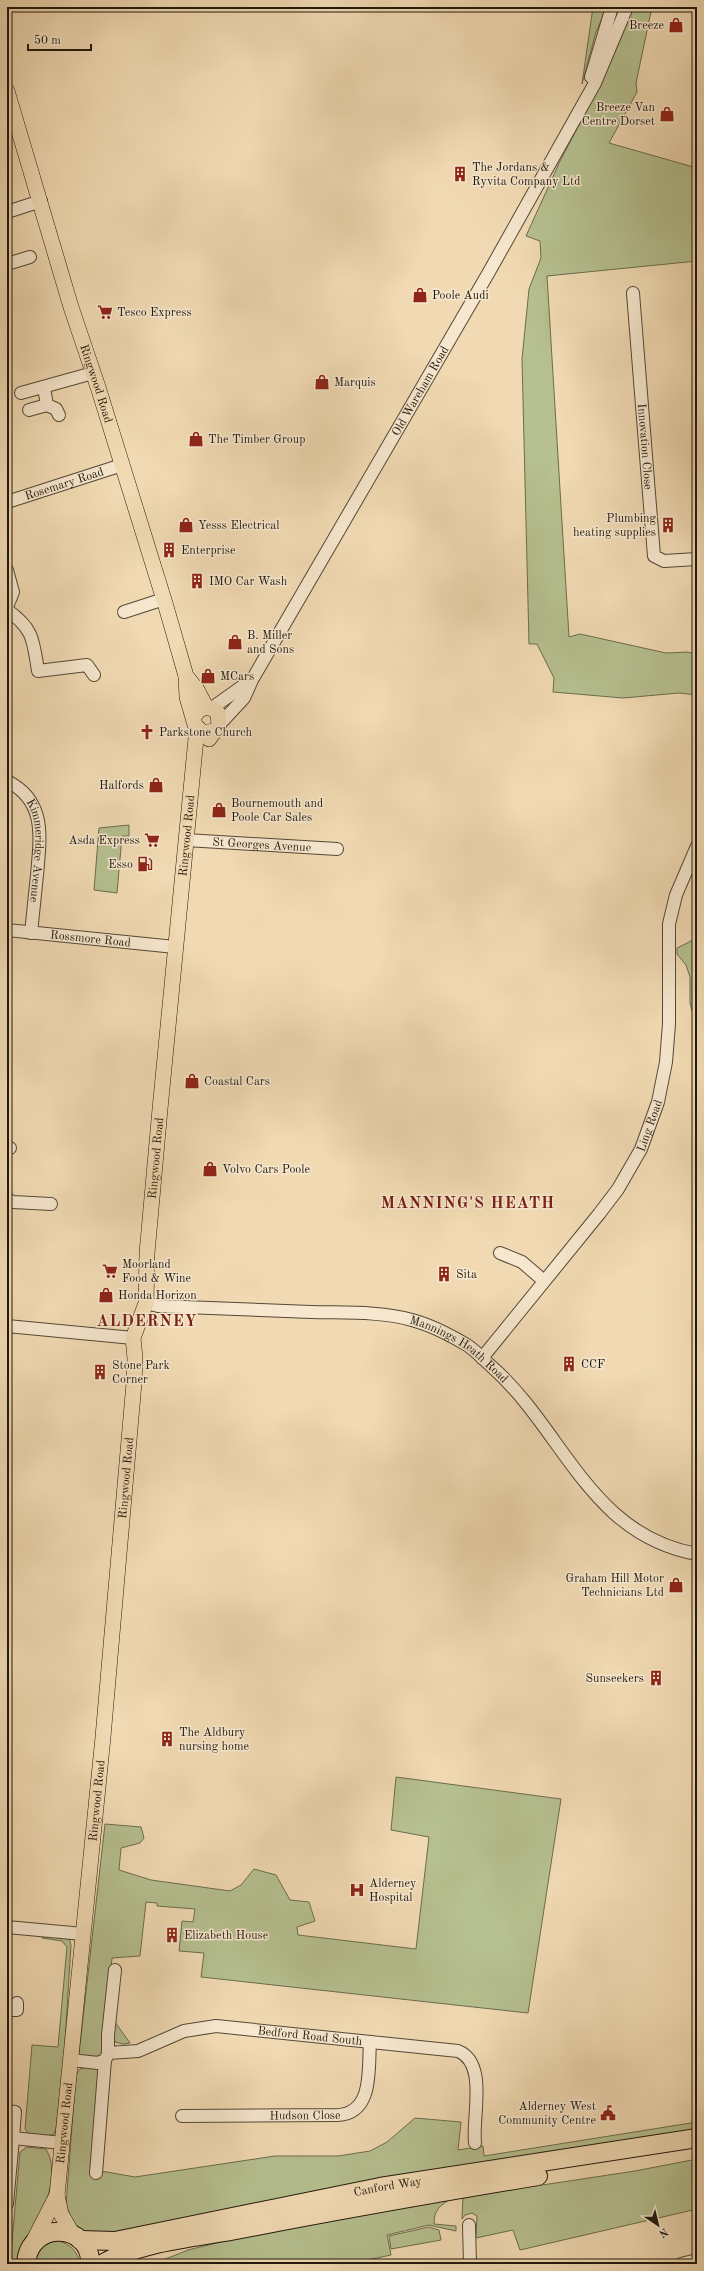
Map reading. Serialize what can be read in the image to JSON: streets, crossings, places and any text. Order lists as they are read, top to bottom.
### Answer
{
  "streets": {
    "highway": ["Canford Way"],
    "main road": ["Ringwood Road"],
    "street": [
      "Old Wareham Road",
      "Innovation Close",
      "Rosemary Road",
      "St Georges Avenue",
      "Kimmeridge Avenue",
      "Rossmore Road",
      "Ling Road",
      "Mannings Heath Road",
      "Bedford Road South",
      "Hudson Close"
    ]
  },
  "crossings": [
    ["Ringwood Road", "Old Wareham Road"],
    ["Ringwood Road", "Rosemary Road"],
    ["Ringwood Road", "St Georges Avenue"],
    ["Ringwood Road", "Rossmore Road"],
    ["Ringwood Road", "Mannings Heath Road"],
    ["Ringwood Road", "Bedford Road South"],
    ["Ringwood Road", "Canford Way"],
    ["Kimmeridge Avenue", "Rossmore Road"],
    ["Ling Road", "Mannings Heath Road"],
    ["Bedford Road South", "Hudson Close"]
  ],
  "districts": ["MANNING'S HEATH", "ALDERNEY"],
  "places": {
    "shop": [
      "Breeze",
      "Breeze Van Centre Dorset",
      "Poole Audi",
      "Marquis",
      "The Timber Group",
      "Yesss Electrical",
      "B. Miller and Sons",
      "MCars",
      "Halfords",
      "Bournemouth and Poole Car Sales",
      "Coastal Cars",
      "Volvo Cars Poole",
      "Honda Horizon",
      "Graham Hill Motor Technicians Ltd"
    ],
    "building": [
      "The Jordans & Ryvita Company Ltd",
      "Plumbing heating supplies",
      "Enterprise",
      "IMO Car Wash",
      "Sita",
      "CCF",
      "Stone Park Corner",
      "Sunseekers",
      "The Aldbury nursing home",
      "Elizabeth House"
    ],
    "supermarket": ["Tesco Express", "Asda Express", "Moorland Food & Wine"],
    "church": ["Parkstone Church"],
    "fuel station": ["Esso"],
    "hospital": ["Alderney Hospital"],
    "public building": ["Alderney West Community Centre"]
  },
  "scale_bar": "50 m",
  "north": "bottom right"
}
